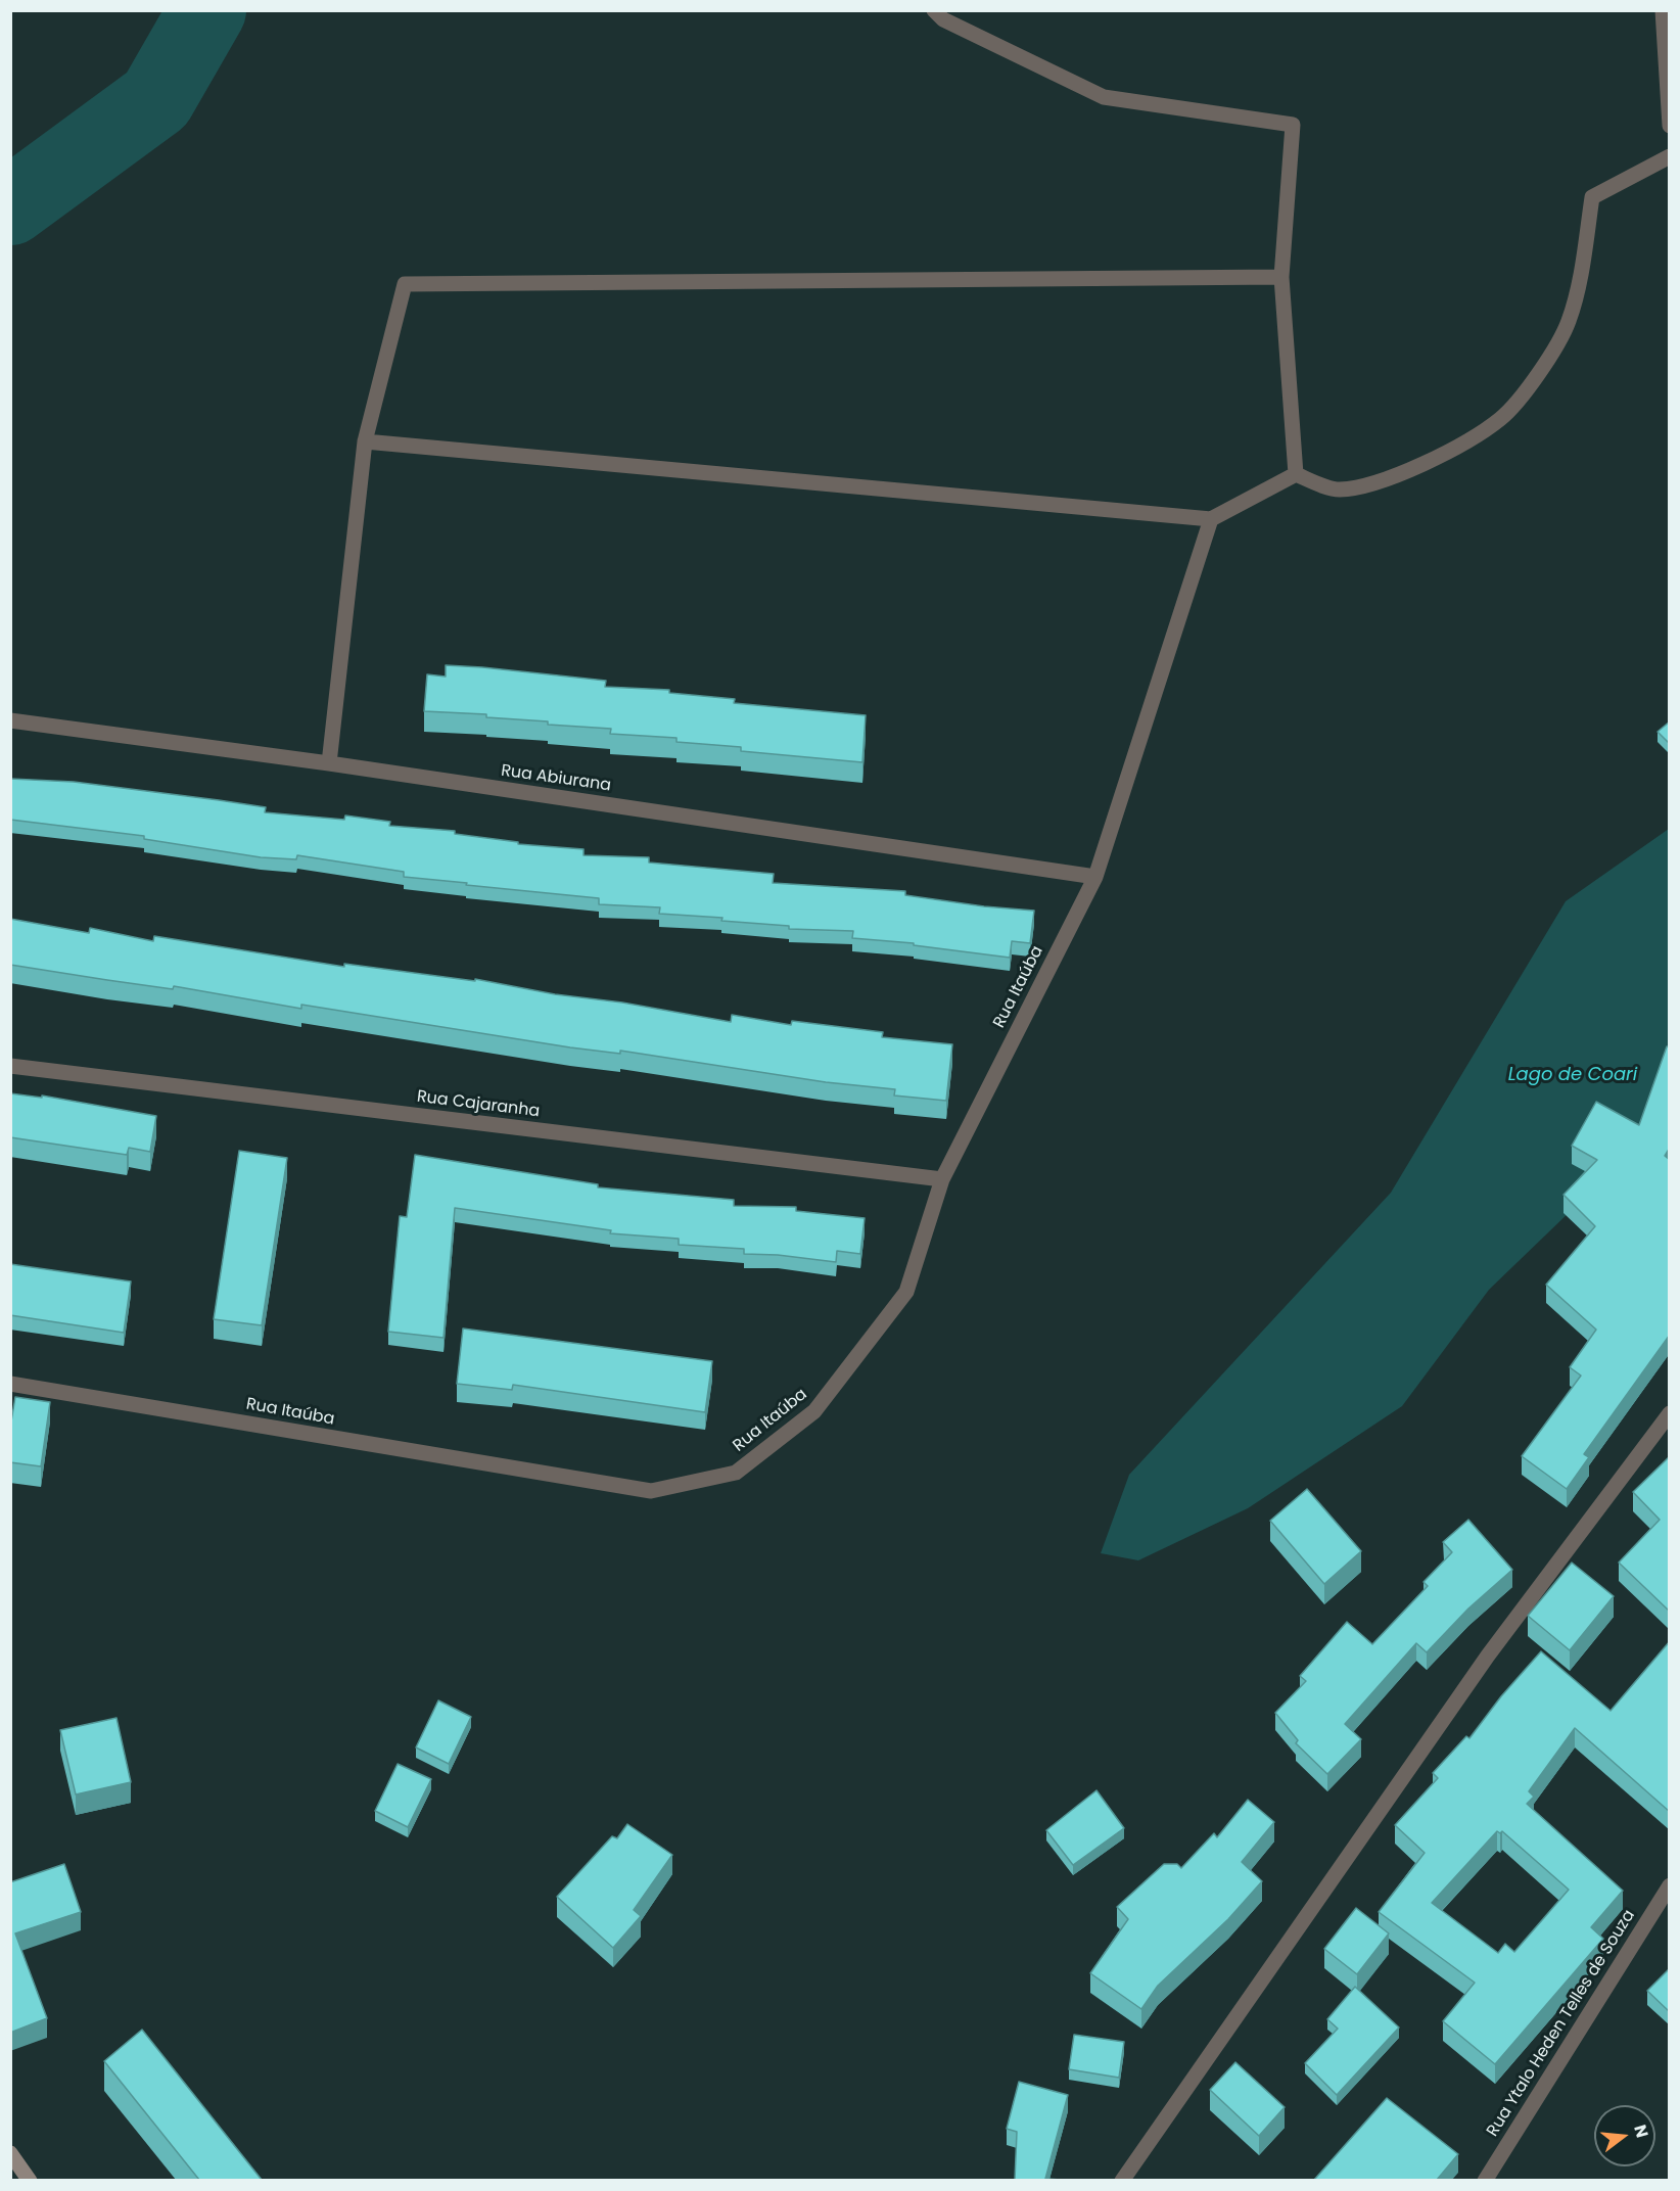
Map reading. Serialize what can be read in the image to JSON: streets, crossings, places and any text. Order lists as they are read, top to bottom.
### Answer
{
  "streets": {
    "street": [
      "Rua Abiurana",
      "Rua Itaúba",
      "Rua Cajaranha",
      "Rua Ytalo Heden Telles de Souza"
    ]
  },
  "crossings": [
    ["Rua Abiurana", "Rua Itaúba"],
    ["Rua Itaúba", "Rua Cajaranha"]
  ],
  "water": ["Lago de Coari"],
  "north": "right"
}
